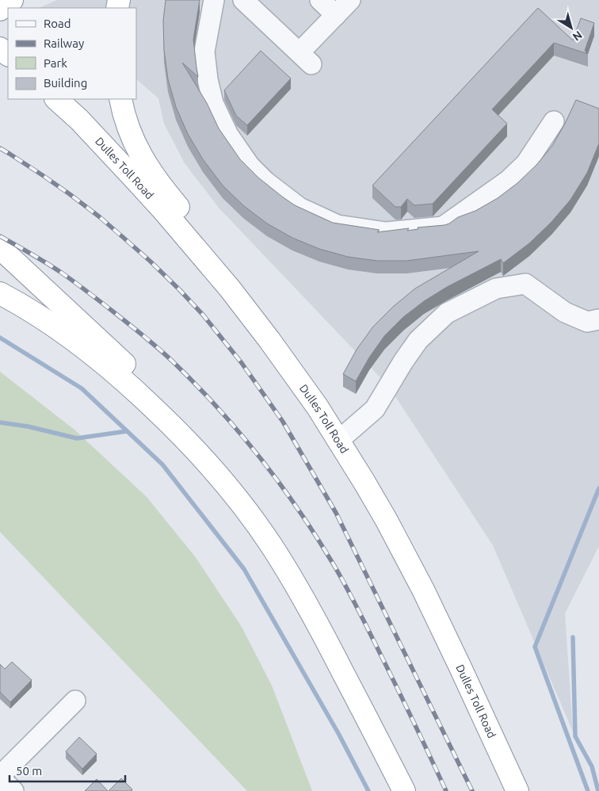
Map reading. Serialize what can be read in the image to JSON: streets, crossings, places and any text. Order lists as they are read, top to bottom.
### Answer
{
  "streets": {
    "highway": ["Dulles Toll Road"]
  },
  "legend": [
    "Road",
    "Railway",
    "Park",
    "Building"
  ],
  "scale_bar": "50 m",
  "north": "bottom right"
}
